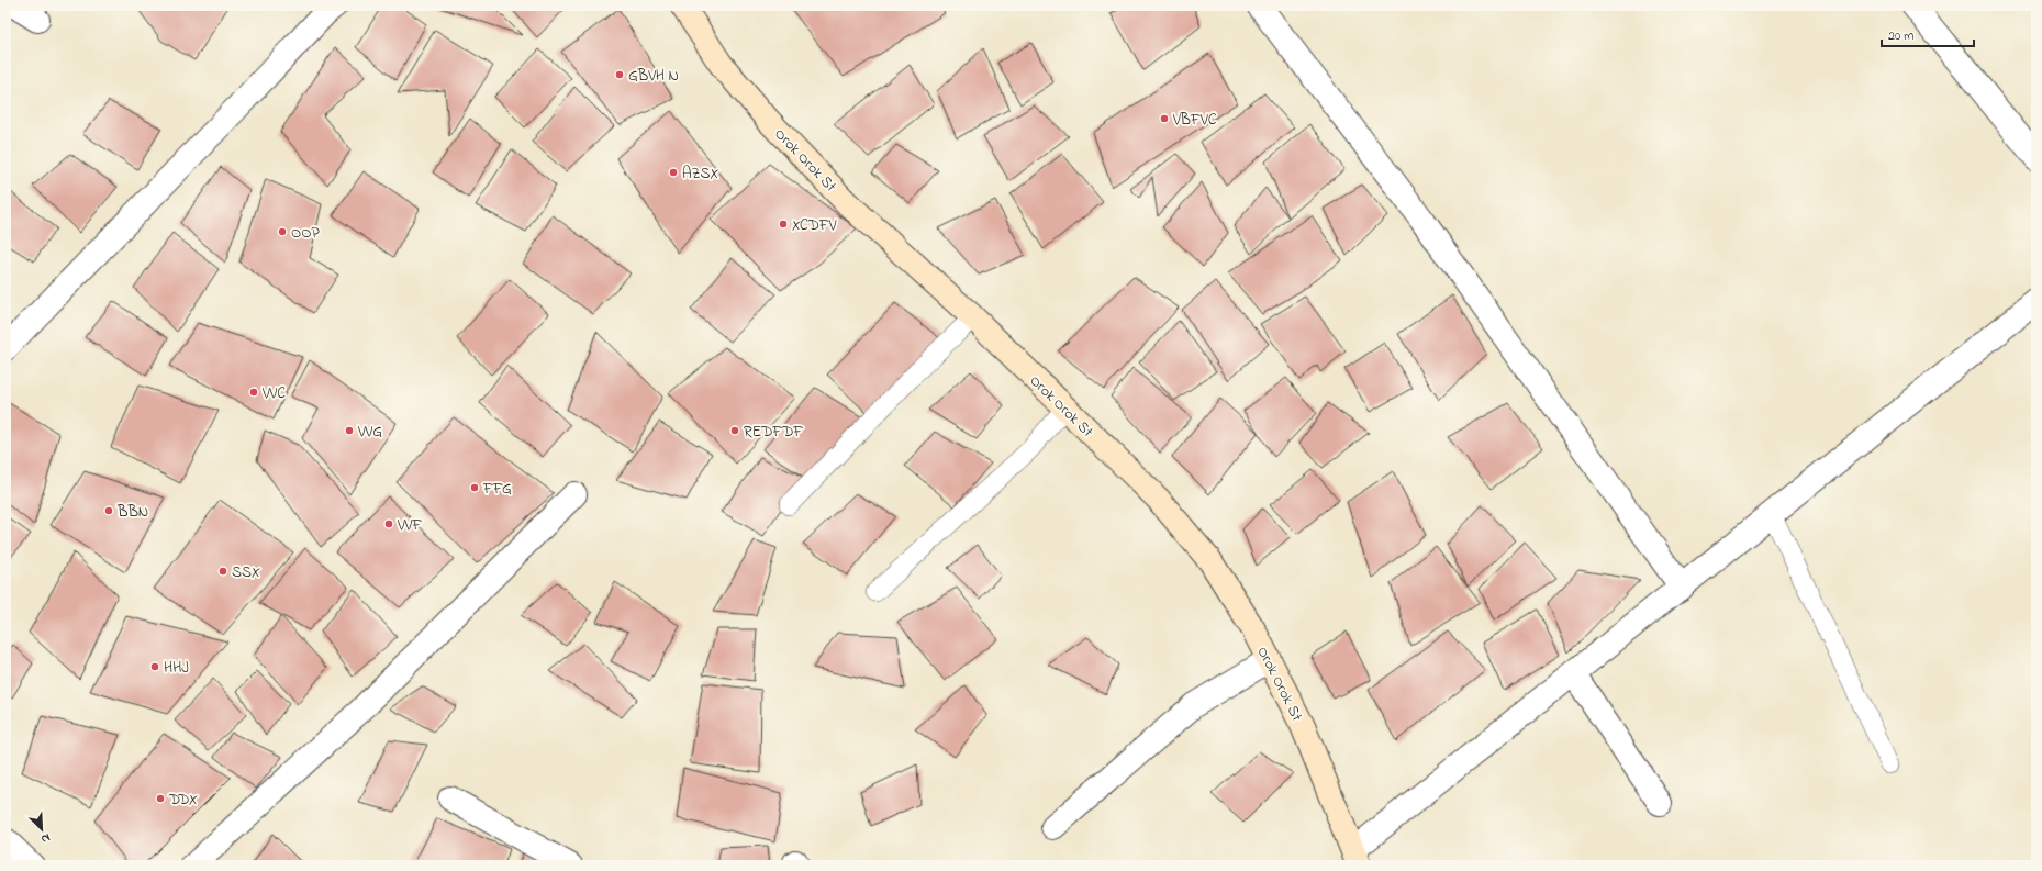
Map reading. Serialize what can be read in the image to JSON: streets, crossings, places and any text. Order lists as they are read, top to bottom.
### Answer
{
  "streets": {
    "main road": ["Orok Orok St"]
  },
  "places": [
    "GBVH N",
    "VBFVC",
    "AZSX",
    "XCDFV",
    "OOP",
    "VVC",
    "VVG",
    "REDFDF",
    "FFG",
    "BBN",
    "VVF",
    "SSX",
    "HHJ",
    "DDX"
  ],
  "scale_bar": "20 m",
  "north": "bottom right"
}
